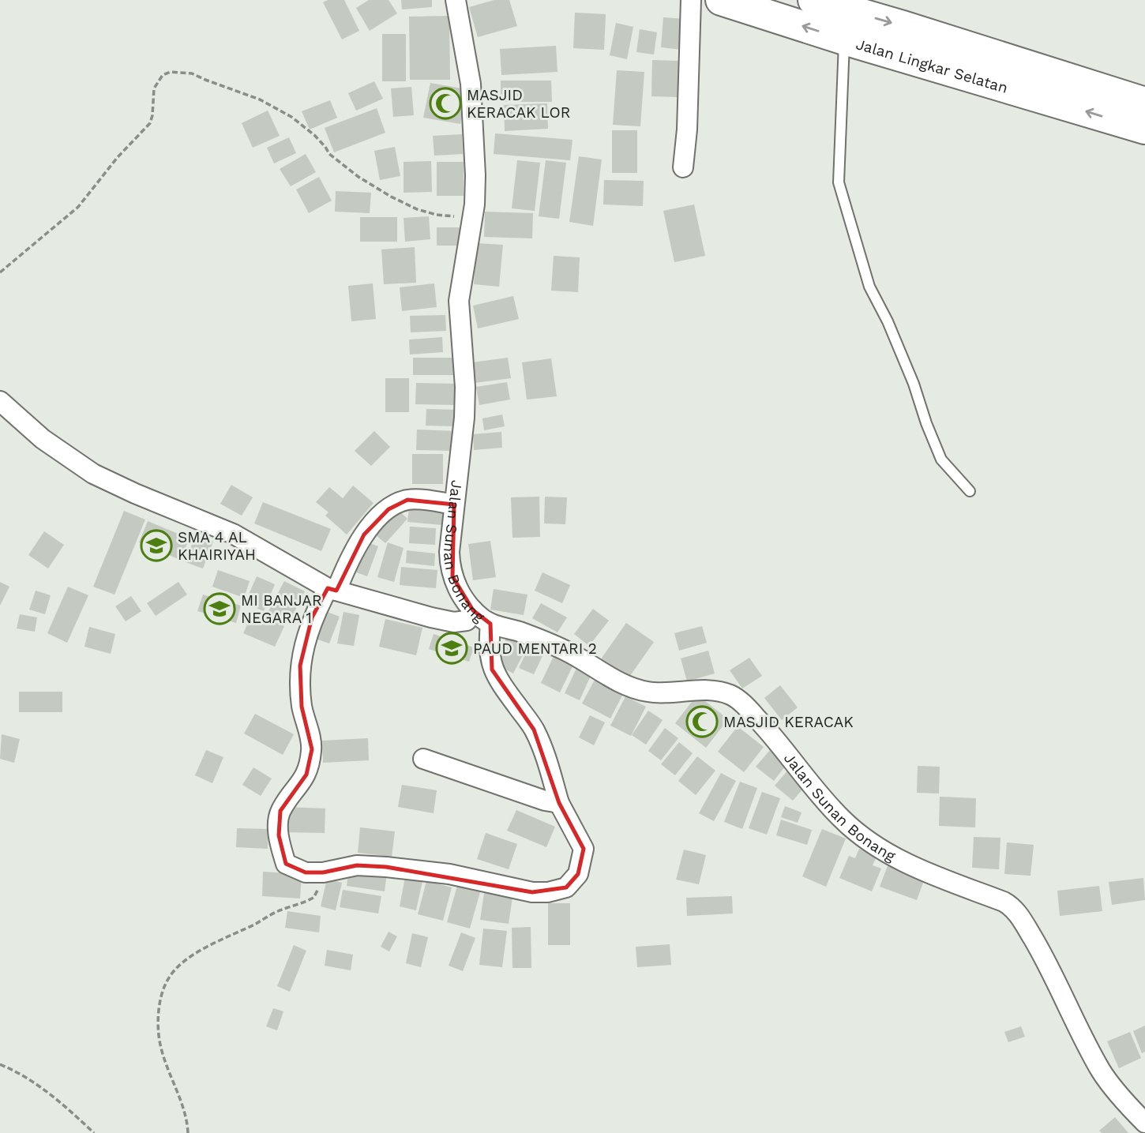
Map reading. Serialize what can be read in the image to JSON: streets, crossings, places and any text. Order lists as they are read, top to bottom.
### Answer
{
  "streets": {
    "highway": ["Jalan Lingkar Selatan"],
    "street": ["Jalan Sunan Bonang"]
  },
  "places": {
    "mosque": ["MASJID KERACAK LOR", "MASJID KERACAK"],
    "school or university": ["SMA 4 AL KHAIRIYAH", "MI BANJAR NEGARA 1", "PAUD MENTARI 2"]
  }
}
